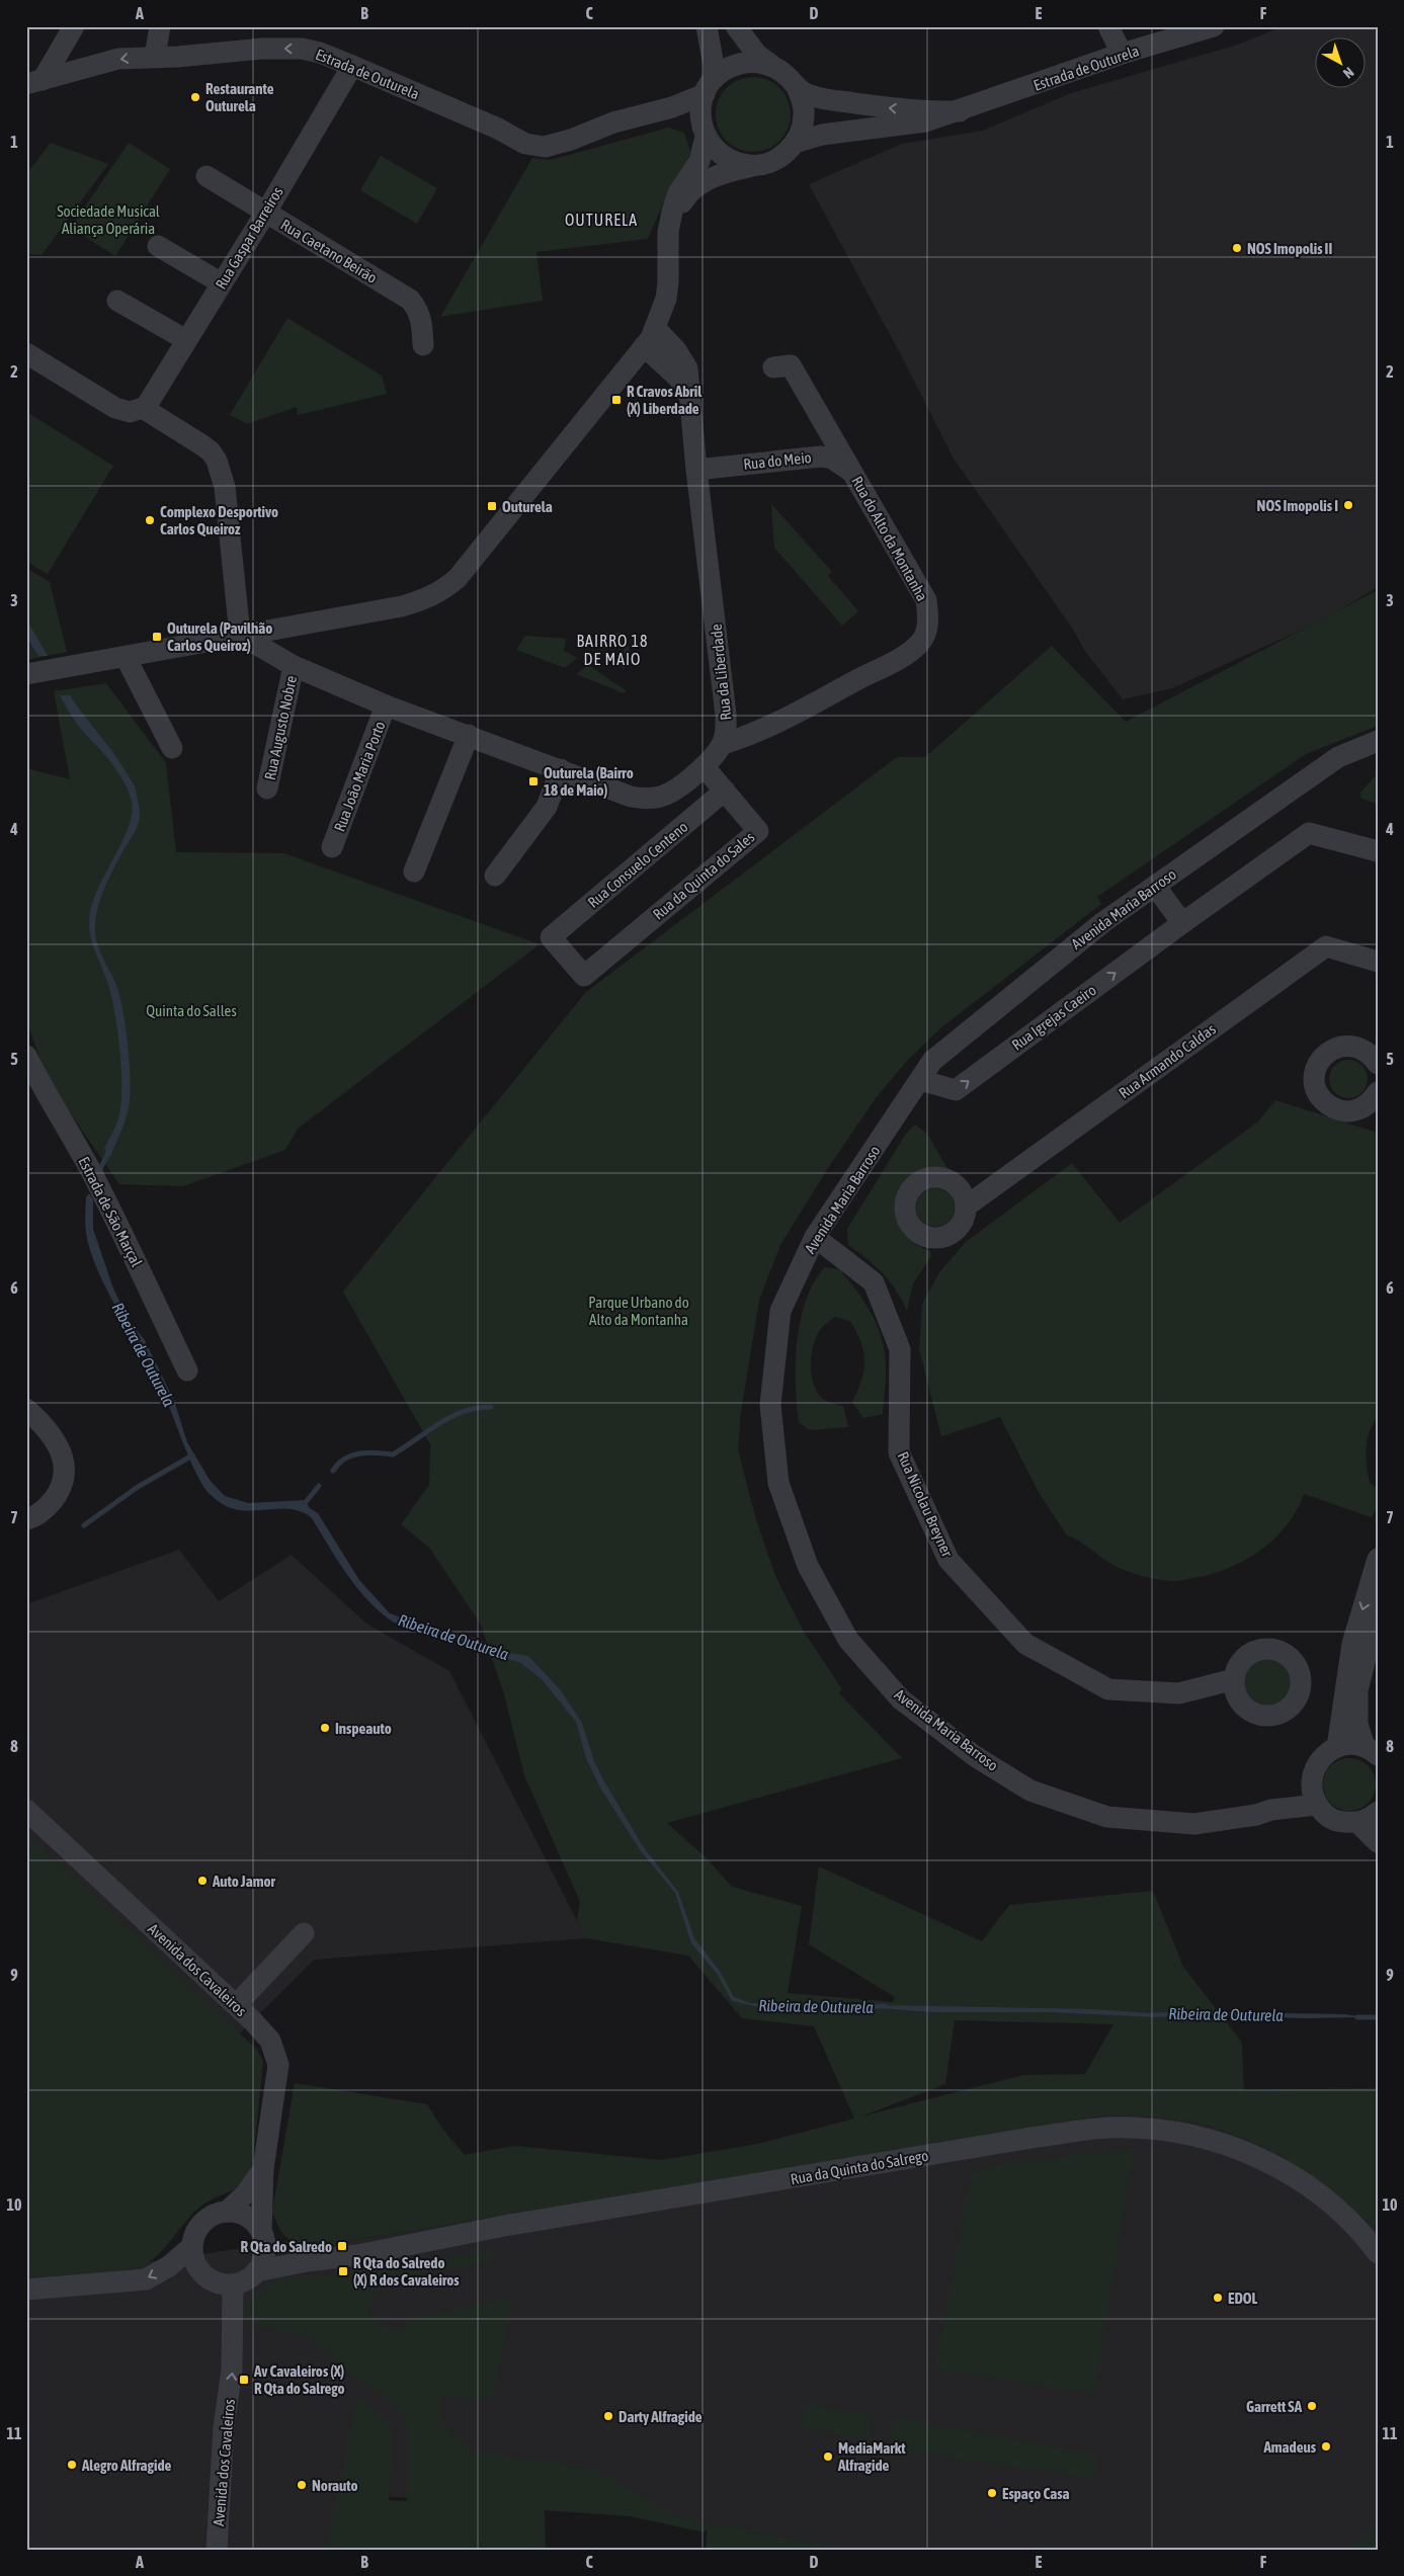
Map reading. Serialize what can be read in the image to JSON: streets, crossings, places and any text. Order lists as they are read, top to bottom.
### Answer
{
  "streets": {
    "street": [
      "Estrada de Outurela",
      "Rua Gaspar Barreiros",
      "Rua Caetano Beirão",
      "Rua do Meio",
      "Rua do Alto da Montanha",
      "Rua da Liberdade",
      "Rua Augusto Nobre",
      "Rua João Maria Porto",
      "Rua Consuelo Centeno",
      "Rua da Quinta do Sales",
      "Avenida Maria Barroso",
      "Rua Igrejas Caeiro",
      "Rua Armando Caldas",
      "Estrada de São Marçal",
      "Rua Nicolau Breyner",
      "Avenida dos Cavaleiros",
      "Rua da Quinta do Salrego"
    ]
  },
  "crossings": [
    ["Estrada de Outurela", "Rua Gaspar Barreiros"],
    ["Rua Gaspar Barreiros", "Rua Caetano Beirão"],
    ["Rua do Meio", "Rua do Alto da Montanha"],
    ["Rua do Meio", "Rua da Liberdade"],
    ["Rua do Alto da Montanha", "Rua da Liberdade"],
    ["Rua Consuelo Centeno", "Rua da Quinta do Sales"],
    ["Avenida Maria Barroso", "Rua Igrejas Caeiro"],
    ["Avenida Maria Barroso", "Rua Nicolau Breyner"],
    ["Avenida dos Cavaleiros", "Rua da Quinta do Salrego"]
  ],
  "one_way": ["Rua Igrejas Caeiro"],
  "districts": ["OUTURELA", "BAIRRO 18 DE MAIO"],
  "water": ["Ribeira de Outurela"],
  "parks": ["Sociedade Musical Aliança Operária", "Quinta do Salles", "Parque Urbano do Alto da Montanha"],
  "places": {
    "other": [
      "Restaurante Outurela",
      "NOS Imopolis II",
      "NOS Imopolis I",
      "Complexo Desportivo Carlos Queiroz",
      "Inspeauto",
      "Auto Jamor",
      "EDOL",
      "Garrett SA",
      "Darty Alfragide",
      "Amadeus",
      "MediaMarkt Alfragide",
      "Alegro Alfragide",
      "Norauto",
      "Espaço Casa"
    ],
    "transit": [
      "R Cravos Abril (X) Liberdade",
      "Outurela",
      "Outurela (Pavilhão Carlos Queiroz)",
      "Outurela (Bairro 18 de Maio)",
      "R Qta do Salredo",
      "R Qta do Salredo (X) R dos Cavaleiros",
      "Av Cavaleiros (X) R Qta do Salrego"
    ]
  },
  "north": "bottom right",
  "grid": {
    "columns": [
      "A",
      "B",
      "C",
      "D",
      "E",
      "F"
    ],
    "rows": [
      "1",
      "2",
      "3",
      "4",
      "5",
      "6",
      "7",
      "8",
      "9",
      "10",
      "11"
    ]
  }
}
